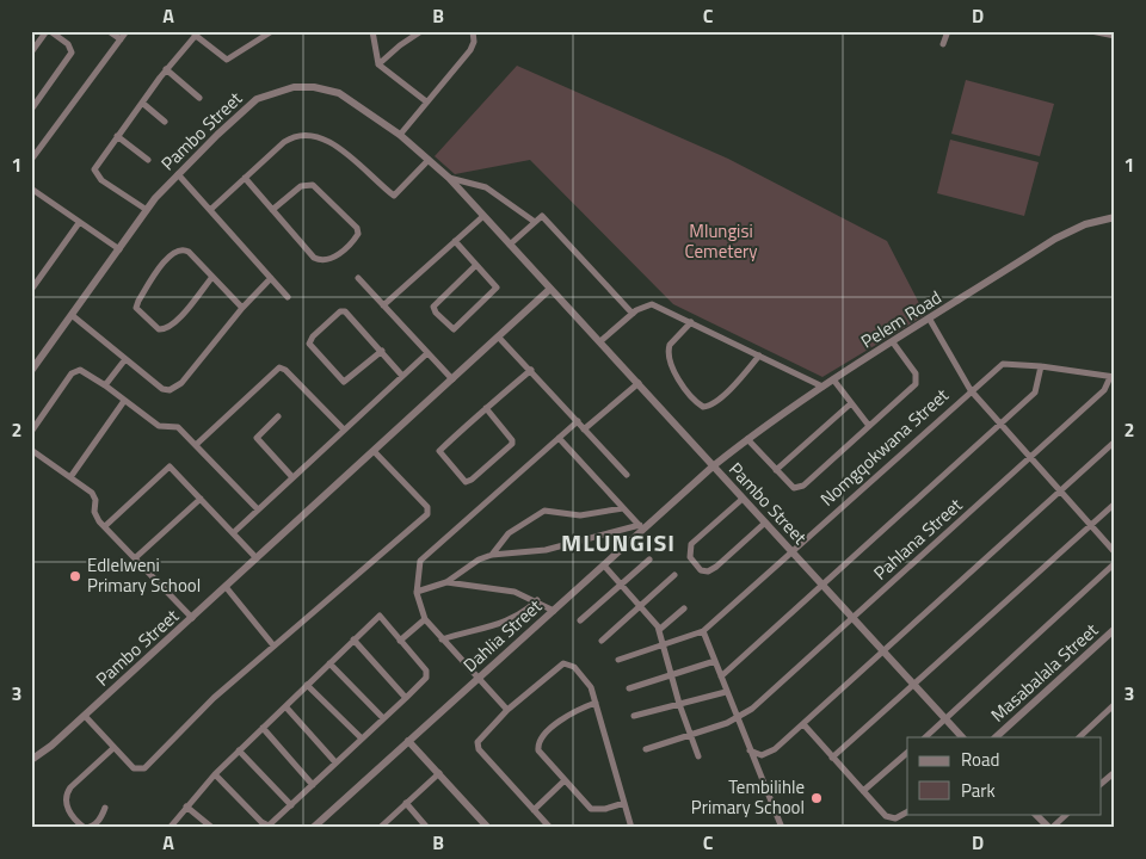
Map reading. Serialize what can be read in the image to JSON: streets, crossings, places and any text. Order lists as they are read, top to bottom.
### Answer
{
  "streets": {
    "street": [
      "Pambo Street",
      "Pelem Road",
      "Nomgqokwana Street",
      "Pahlana Street",
      "Dahlia Street",
      "Masabalala Street"
    ]
  },
  "crossings": [
    ["Pambo Street", "Pelem Road"],
    ["Pambo Street", "Nomgqokwana Street"],
    ["Pambo Street", "Pahlana Street"],
    ["Pambo Street", "Dahlia Street"],
    ["Pelem Road", "Dahlia Street"],
    ["Nomgqokwana Street", "Pahlana Street"]
  ],
  "districts": ["MLUNGISI"],
  "parks": ["Mlungisi Cemetery"],
  "places": ["Edlelweni Primary School", "Tembilihle Primary School"],
  "legend": ["Road", "Park"],
  "grid": {
    "columns": [
      "A",
      "B",
      "C",
      "D"
    ],
    "rows": ["1", "2", "3"]
  }
}
